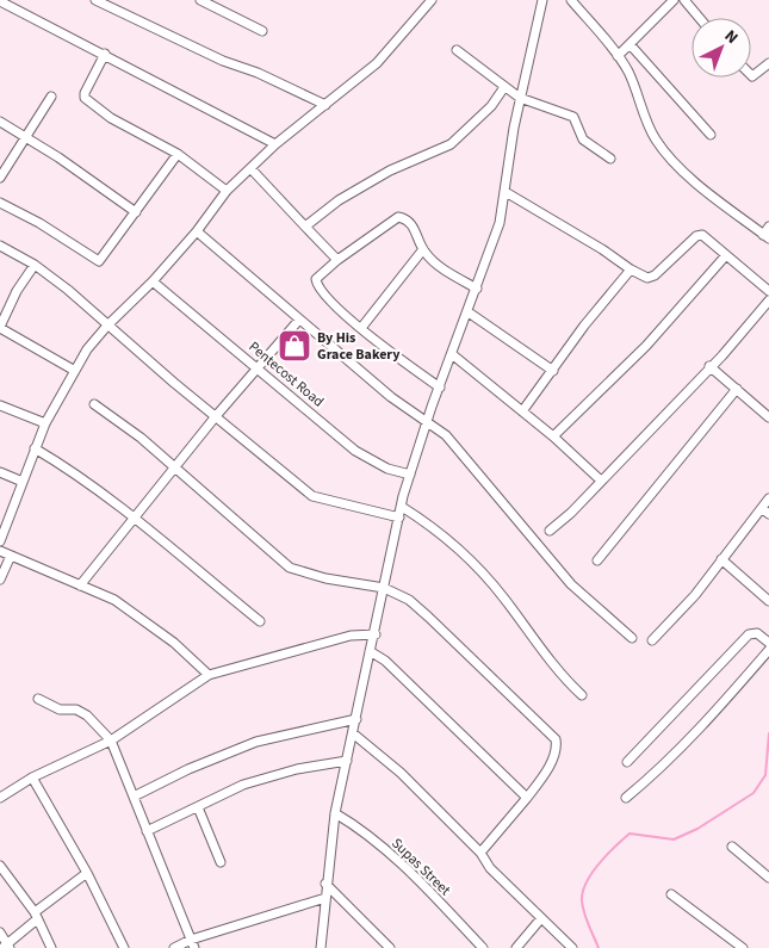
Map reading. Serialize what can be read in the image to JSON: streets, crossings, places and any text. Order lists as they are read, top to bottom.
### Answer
{
  "streets": {
    "street": ["Pentecost Road", "Supas Street"]
  },
  "places": {
    "shop": ["By His Grace Bakery"]
  },
  "north": "top right"
}
